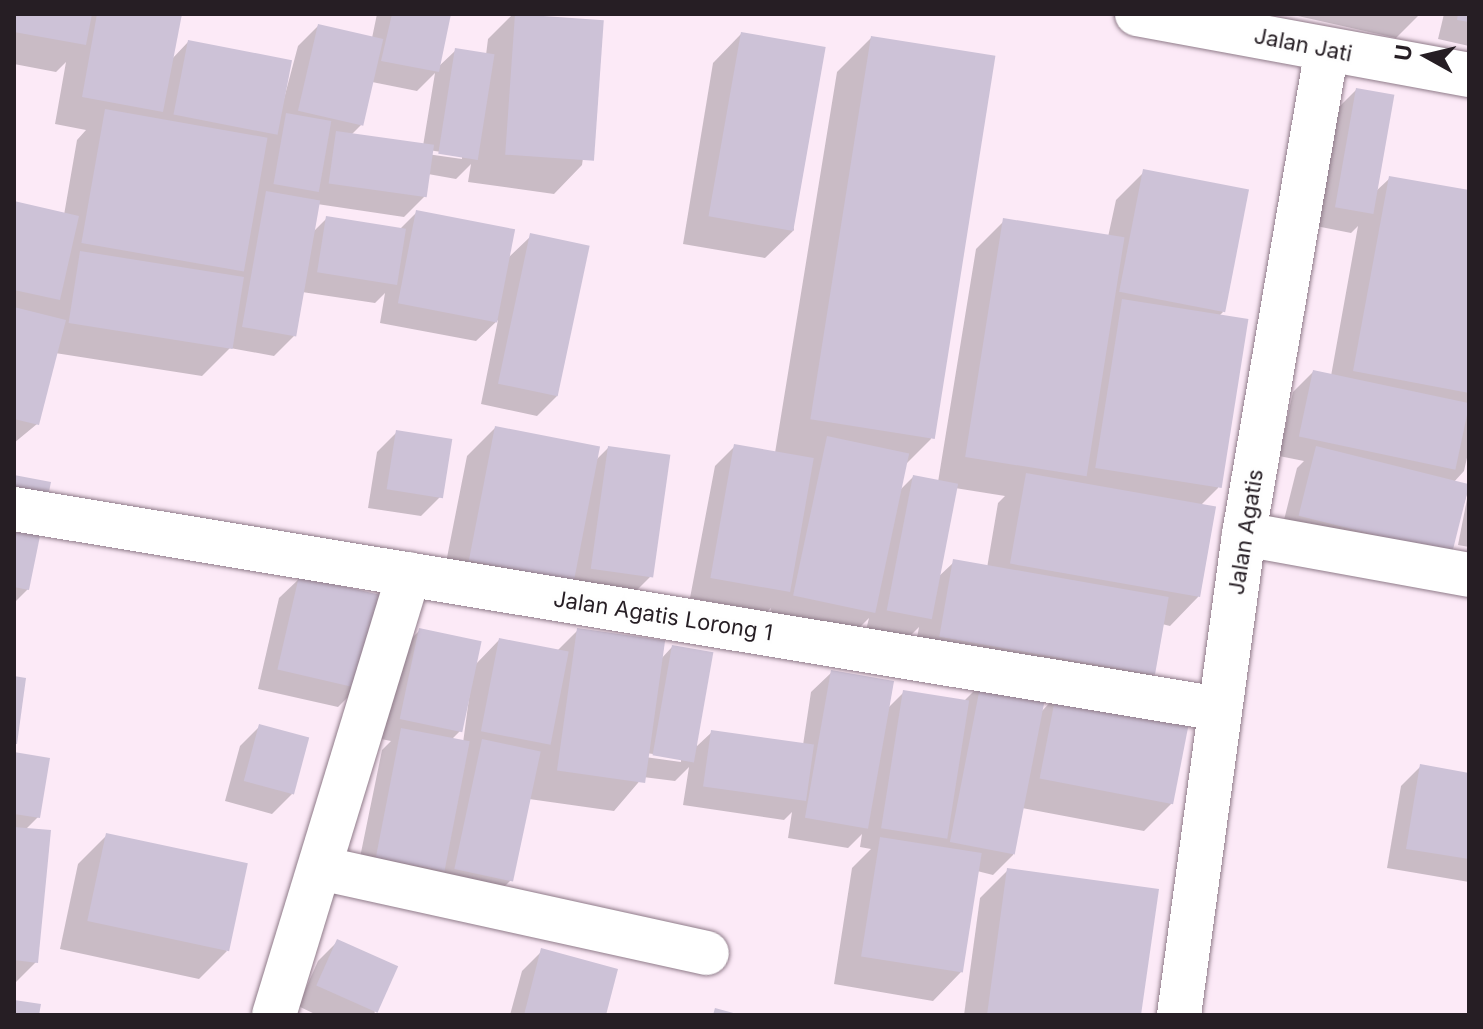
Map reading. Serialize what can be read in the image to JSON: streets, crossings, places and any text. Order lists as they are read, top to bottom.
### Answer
{
  "streets": {
    "street": ["Jalan Jati", "Jalan Agatis", "Jalan Agatis Lorong 1"]
  },
  "crossings": [
    ["Jalan Jati", "Jalan Agatis"],
    ["Jalan Agatis", "Jalan Agatis Lorong 1"]
  ],
  "north": "left"
}
